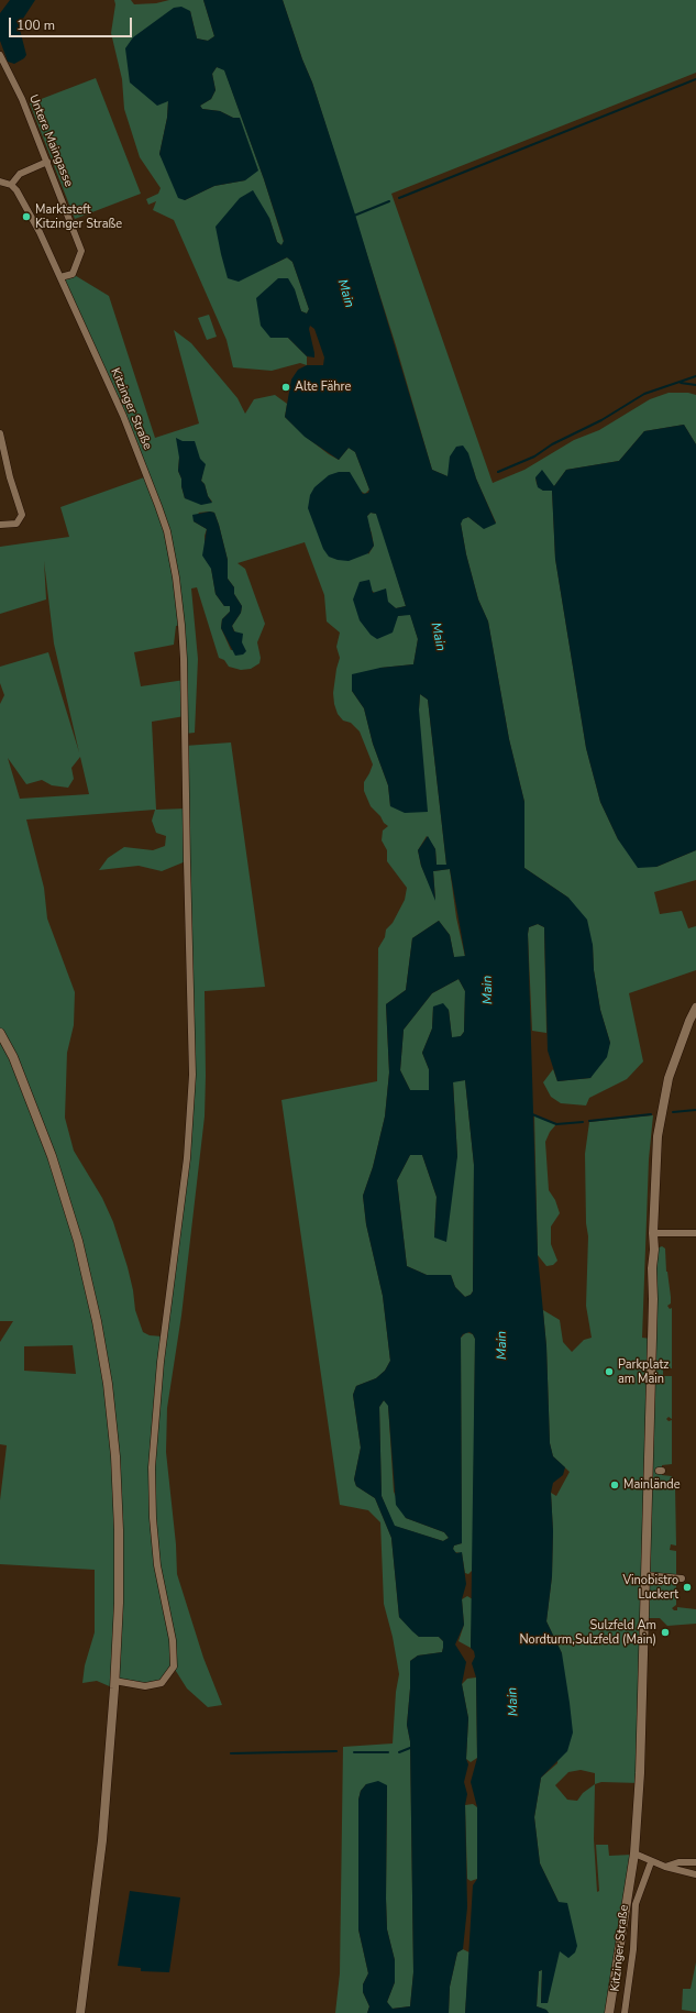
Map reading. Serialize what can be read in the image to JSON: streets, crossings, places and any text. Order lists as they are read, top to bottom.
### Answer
{
  "streets": {
    "street": ["Untere Maingasse", "Kitzinger Straße"]
  },
  "crossings": [
    ["Untere Maingasse", "Kitzinger Straße"]
  ],
  "water": ["Main"],
  "places": [
    "Marktsteft Kitzinger Straße",
    "Alte Fähre",
    "Parkplatz am Main",
    "Mainlände",
    "Vinobistro Luckert",
    "Sulzfeld Am Nordturm,Sulzfeld (Main)"
  ],
  "scale_bar": "100 m"
}
